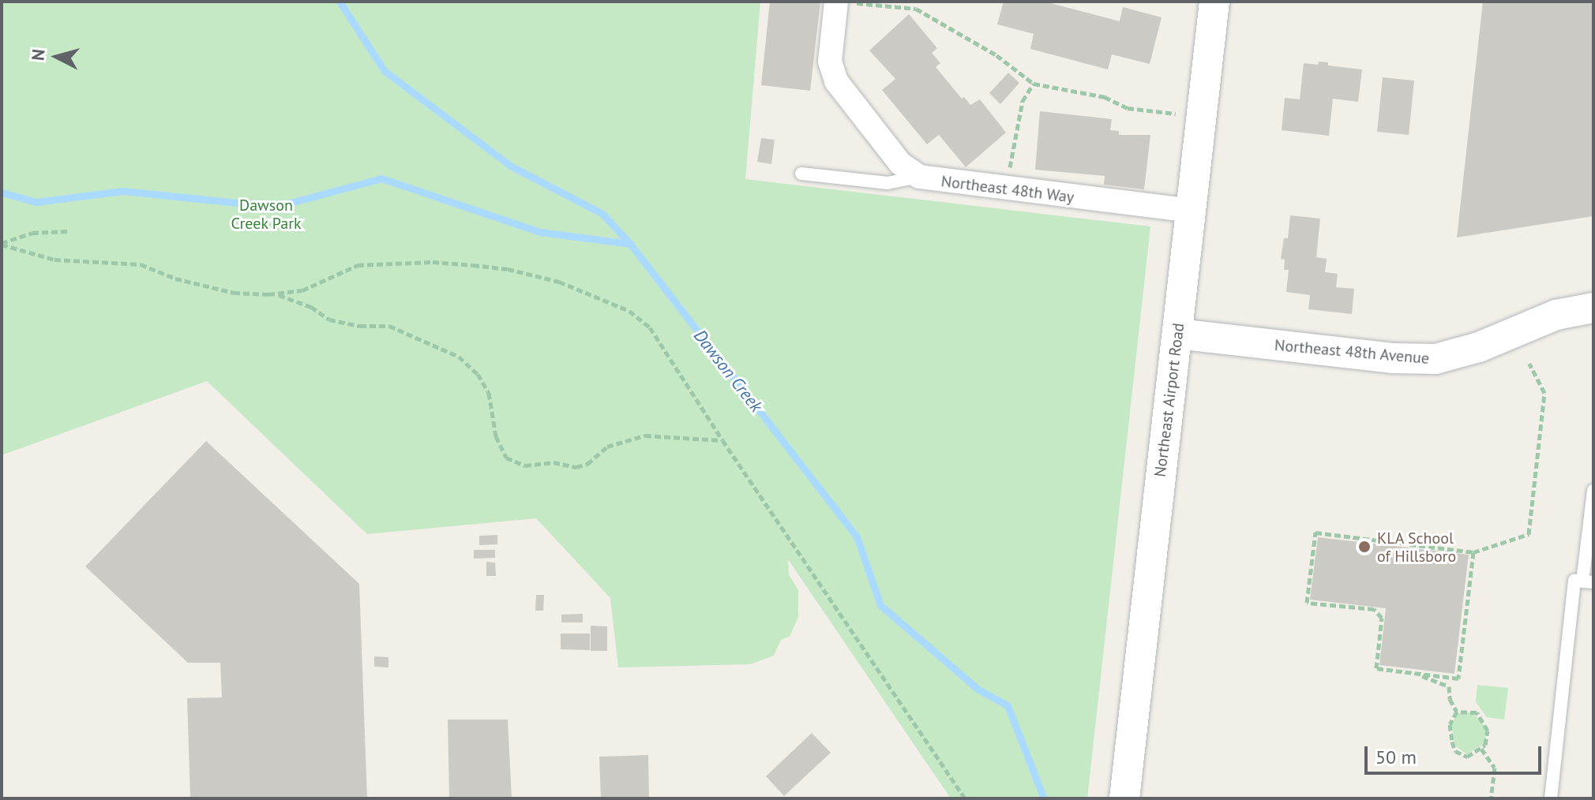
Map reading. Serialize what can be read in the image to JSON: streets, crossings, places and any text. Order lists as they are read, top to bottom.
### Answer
{
  "streets": {
    "street": ["Northeast 48th Way", "Northeast 48th Avenue", "Northeast Airport Road"]
  },
  "crossings": [
    ["Northeast 48th Way", "Northeast Airport Road"],
    ["Northeast 48th Avenue", "Northeast Airport Road"]
  ],
  "water": ["Dawson Creek"],
  "parks": ["Dawson Creek Park"],
  "places": ["KLA School of Hillsboro"],
  "scale_bar": "50 m",
  "north": "left"
}
